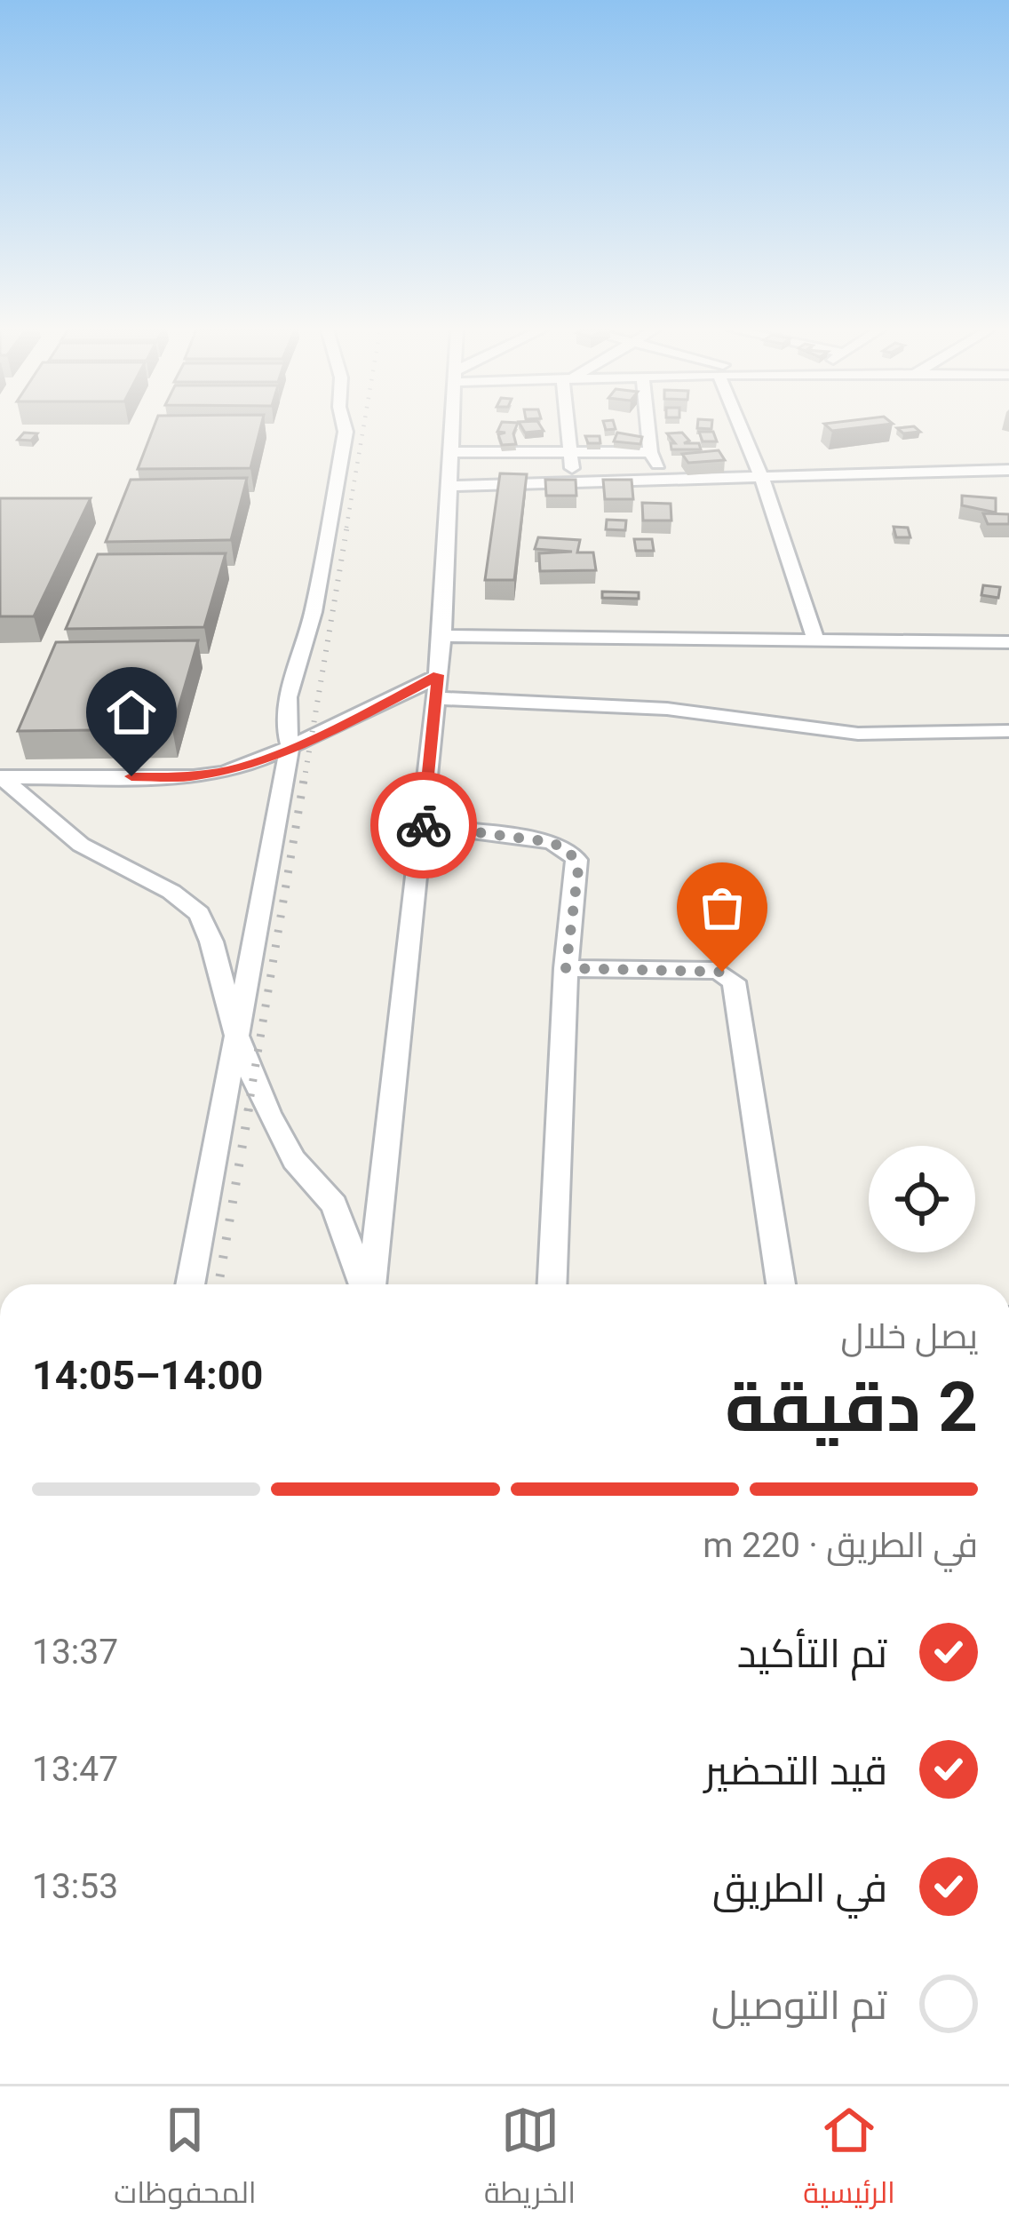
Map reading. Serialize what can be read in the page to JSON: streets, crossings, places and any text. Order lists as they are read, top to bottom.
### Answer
{
  "page": {
    "heading": ["2 دقيقة", "يصل خلال", "14:00–14:05"],
    "bar": "في الطريق · 220 m",
    "list": [
      ["تم التأكيد", "13:37"],
      ["قيد التحضير", "13:47"],
      ["في الطريق", "13:53"],
      "تم التوصيل"
    ],
    "tabs": ["الرئيسية", "الخريطة", "المحفوظات"]
  }
}
